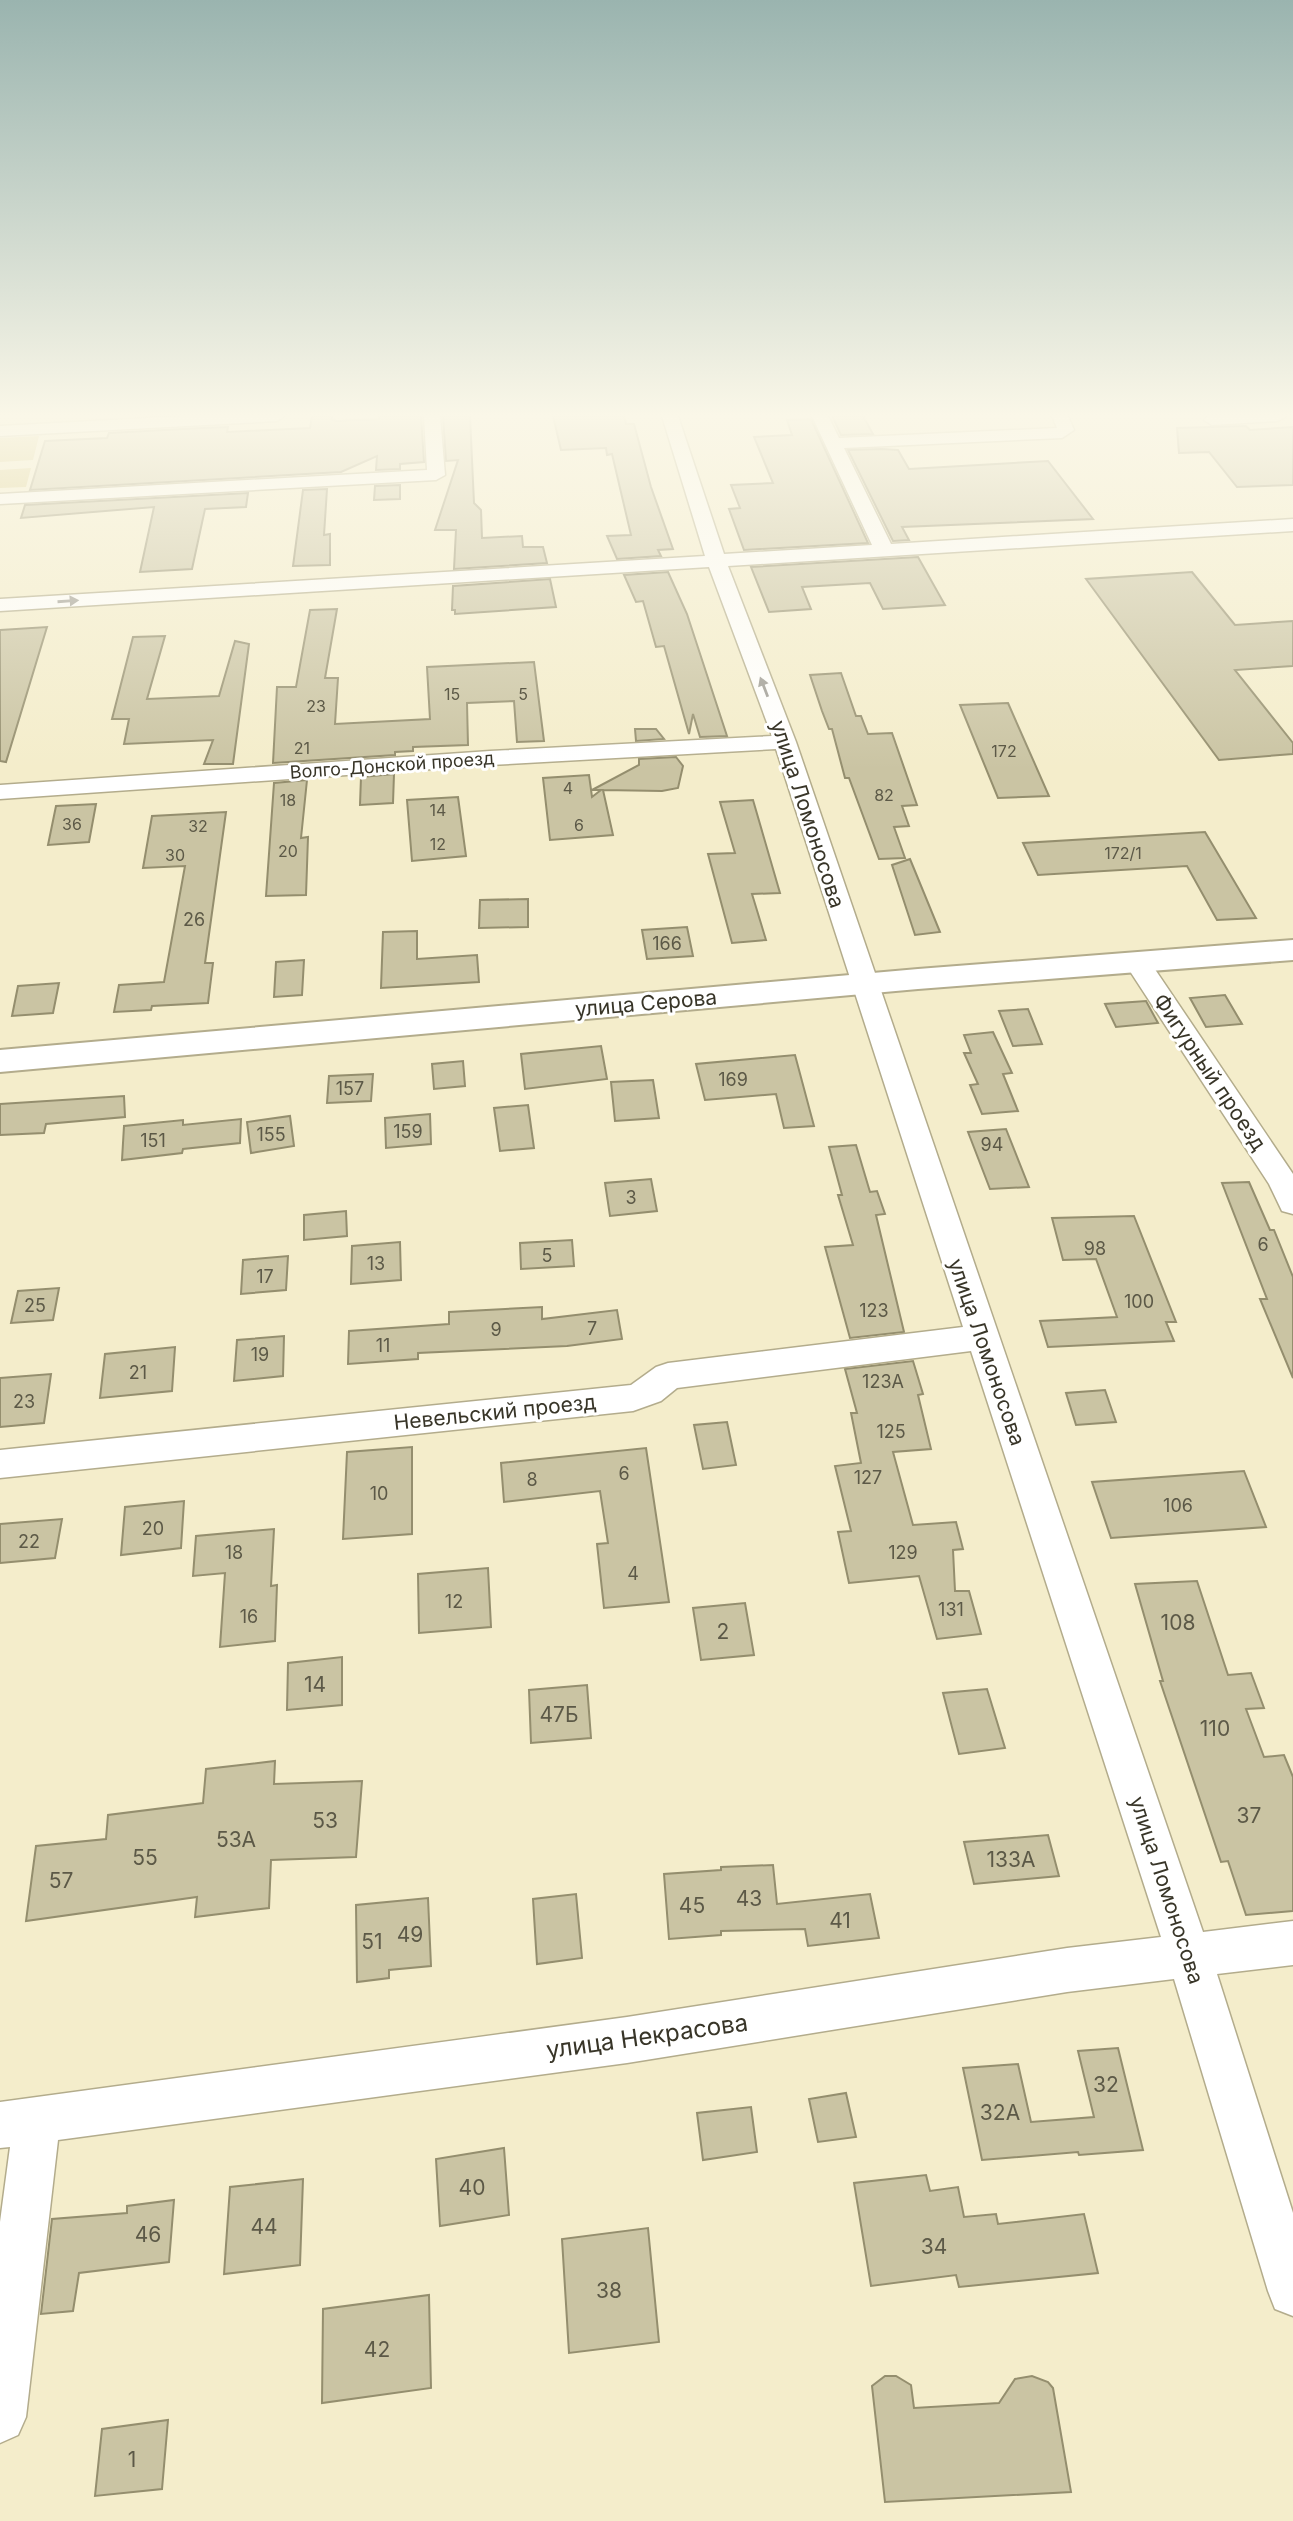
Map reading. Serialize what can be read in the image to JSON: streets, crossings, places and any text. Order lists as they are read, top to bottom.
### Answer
{
  "streets": {
    "main road": ["улица Серова"],
    "street": [
      "Волго-Донской проезд",
      "улица Ломоносова",
      "Фигурный проезд",
      "Невельский проезд",
      "улица Некрасова"
    ]
  },
  "crossings": [
    ["Волго-Донской проезд", "улица Ломоносова"],
    ["улица Ломоносова", "улица Серова"],
    ["улица Ломоносова", "Невельский проезд"],
    ["улица Ломоносова", "улица Некрасова"],
    ["улица Серова", "Фигурный проезд"]
  ],
  "house_numbers": [
    "15",
    "5",
    "23",
    "21",
    "172",
    "4",
    "82",
    "18",
    "14",
    "36",
    "6",
    "32",
    "12",
    "20",
    "172/1",
    "30",
    "26",
    "166",
    "169",
    "157",
    "159",
    "155",
    "151",
    "94",
    "3",
    "6",
    "98",
    "5",
    "13",
    "17",
    "100",
    "25",
    "123",
    "7",
    "9",
    "11",
    "19",
    "21",
    "123А",
    "23",
    "125",
    "6",
    "127",
    "8",
    "10",
    "106",
    "20",
    "22",
    "18",
    "129",
    "4",
    "12",
    "131",
    "16",
    "108",
    "2",
    "14",
    "47Б",
    "110",
    "37",
    "53",
    "53А",
    "55",
    "133А",
    "57",
    "43",
    "45",
    "41",
    "49",
    "51",
    "32",
    "32А",
    "40",
    "44",
    "46",
    "34",
    "38",
    "42",
    "1"
  ]
}
